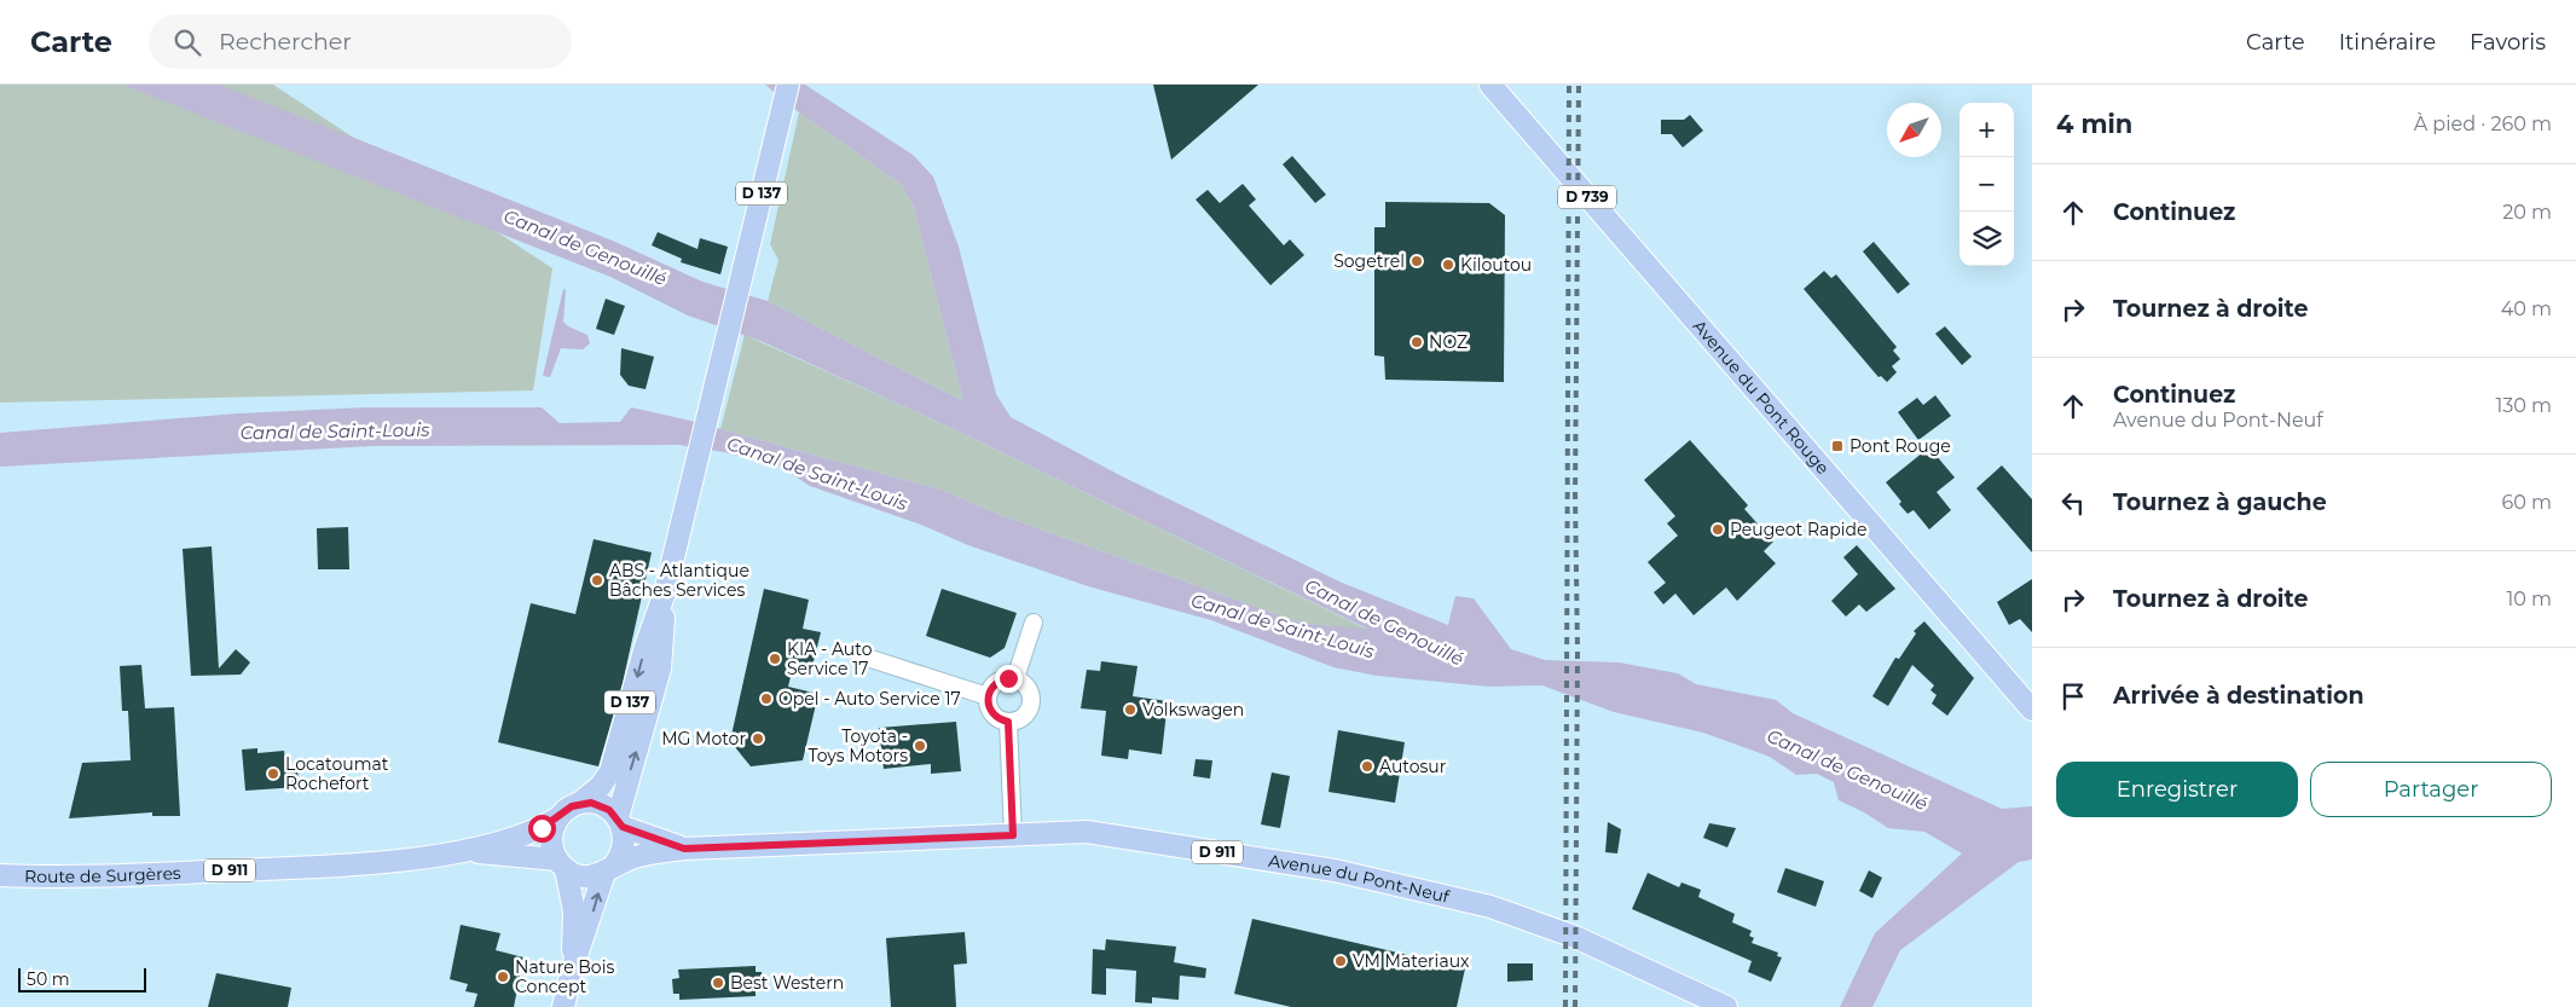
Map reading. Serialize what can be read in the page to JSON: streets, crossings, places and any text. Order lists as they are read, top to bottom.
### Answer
{
  "streets": {
    "main road": [
      "D 137",
      "D 739",
      "Avenue du Pont Rouge",
      "D 911",
      "Route de Surgères",
      "Avenue du Pont-Neuf"
    ]
  },
  "crossings": [
    ["D 137", "D 911"],
    ["D 911", "Route de Surgères"],
    ["D 911", "Avenue du Pont-Neuf"]
  ],
  "water": ["Canal de Genouillé", "Canal de Saint-Louis"],
  "places": {
    "other": [
      "Sogetrel",
      "Kiloutou",
      "NOZ",
      "Peugeot Rapide",
      "ABS - Atlantique Bâches Services",
      "KIA - Auto Service 17",
      "Opel - Auto Service 17",
      "Volkswagen",
      "MG Motor",
      "Toyota - Toys Motors",
      "Autosur",
      "Locatoumat Rochefort",
      "VM Materiaux",
      "Nature Bois Concept",
      "Best Western"
    ],
    "transit": ["Pont Rouge"]
  },
  "scale_bar": "50 m",
  "north": "bottom left",
  "page": {
    "header": "Carte",
    "search": "Rechercher",
    "nav": ["Carte", "Itinéraire", "Favoris"],
    "heading": ["4 min", "À pied · 260 m"],
    "map_buttons": ["+", "−"],
    "list": [
      ["Continuez", "20 m"],
      ["Tournez à droite", "40 m"],
      ["Continuez", "Avenue du Pont-Neuf", "130 m"],
      ["Tournez à gauche", "60 m"],
      ["Tournez à droite", "10 m"],
      "Arrivée à destination"
    ],
    "buttons": ["Enregistrer", "Partager"],
    "scale": "50 m"
  }
}
